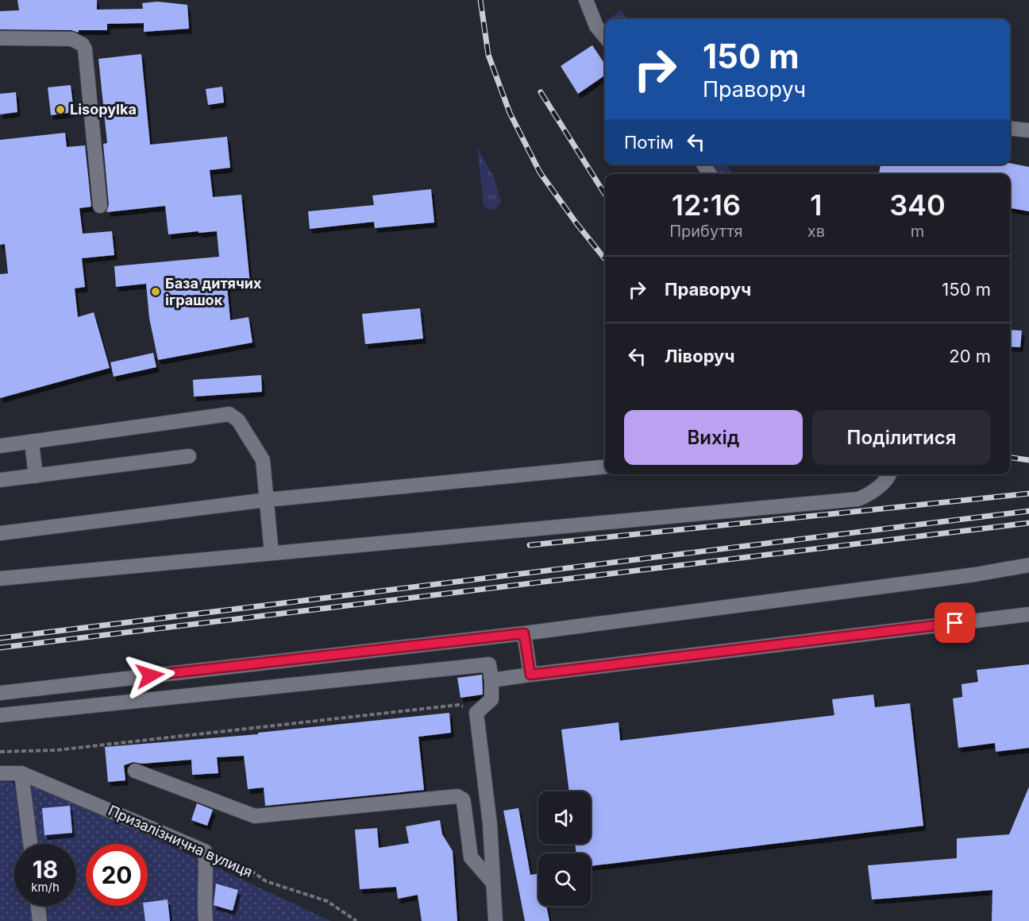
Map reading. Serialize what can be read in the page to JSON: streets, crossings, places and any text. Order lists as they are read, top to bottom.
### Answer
{
  "streets": {
    "street": ["Призалізнична вулиця"]
  },
  "places": ["Lisopylka", "База дитячих іграшок"],
  "page": {
    "turn": ["150 m", "Праворуч"],
    "then": "Потім",
    "eta": [
      "12:16",
      "Прибуття",
      "1",
      "хв",
      "340",
      "m"
    ],
    "list": [
      {
        "name": "Праворуч",
        "value": "150 m"
      },
      {
        "name": "Ліворуч",
        "value": "20 m"
      }
    ],
    "buttons": ["Вихід", "Поділитися"],
    "speed": "18 km/h",
    "limit": "20"
  }
}
